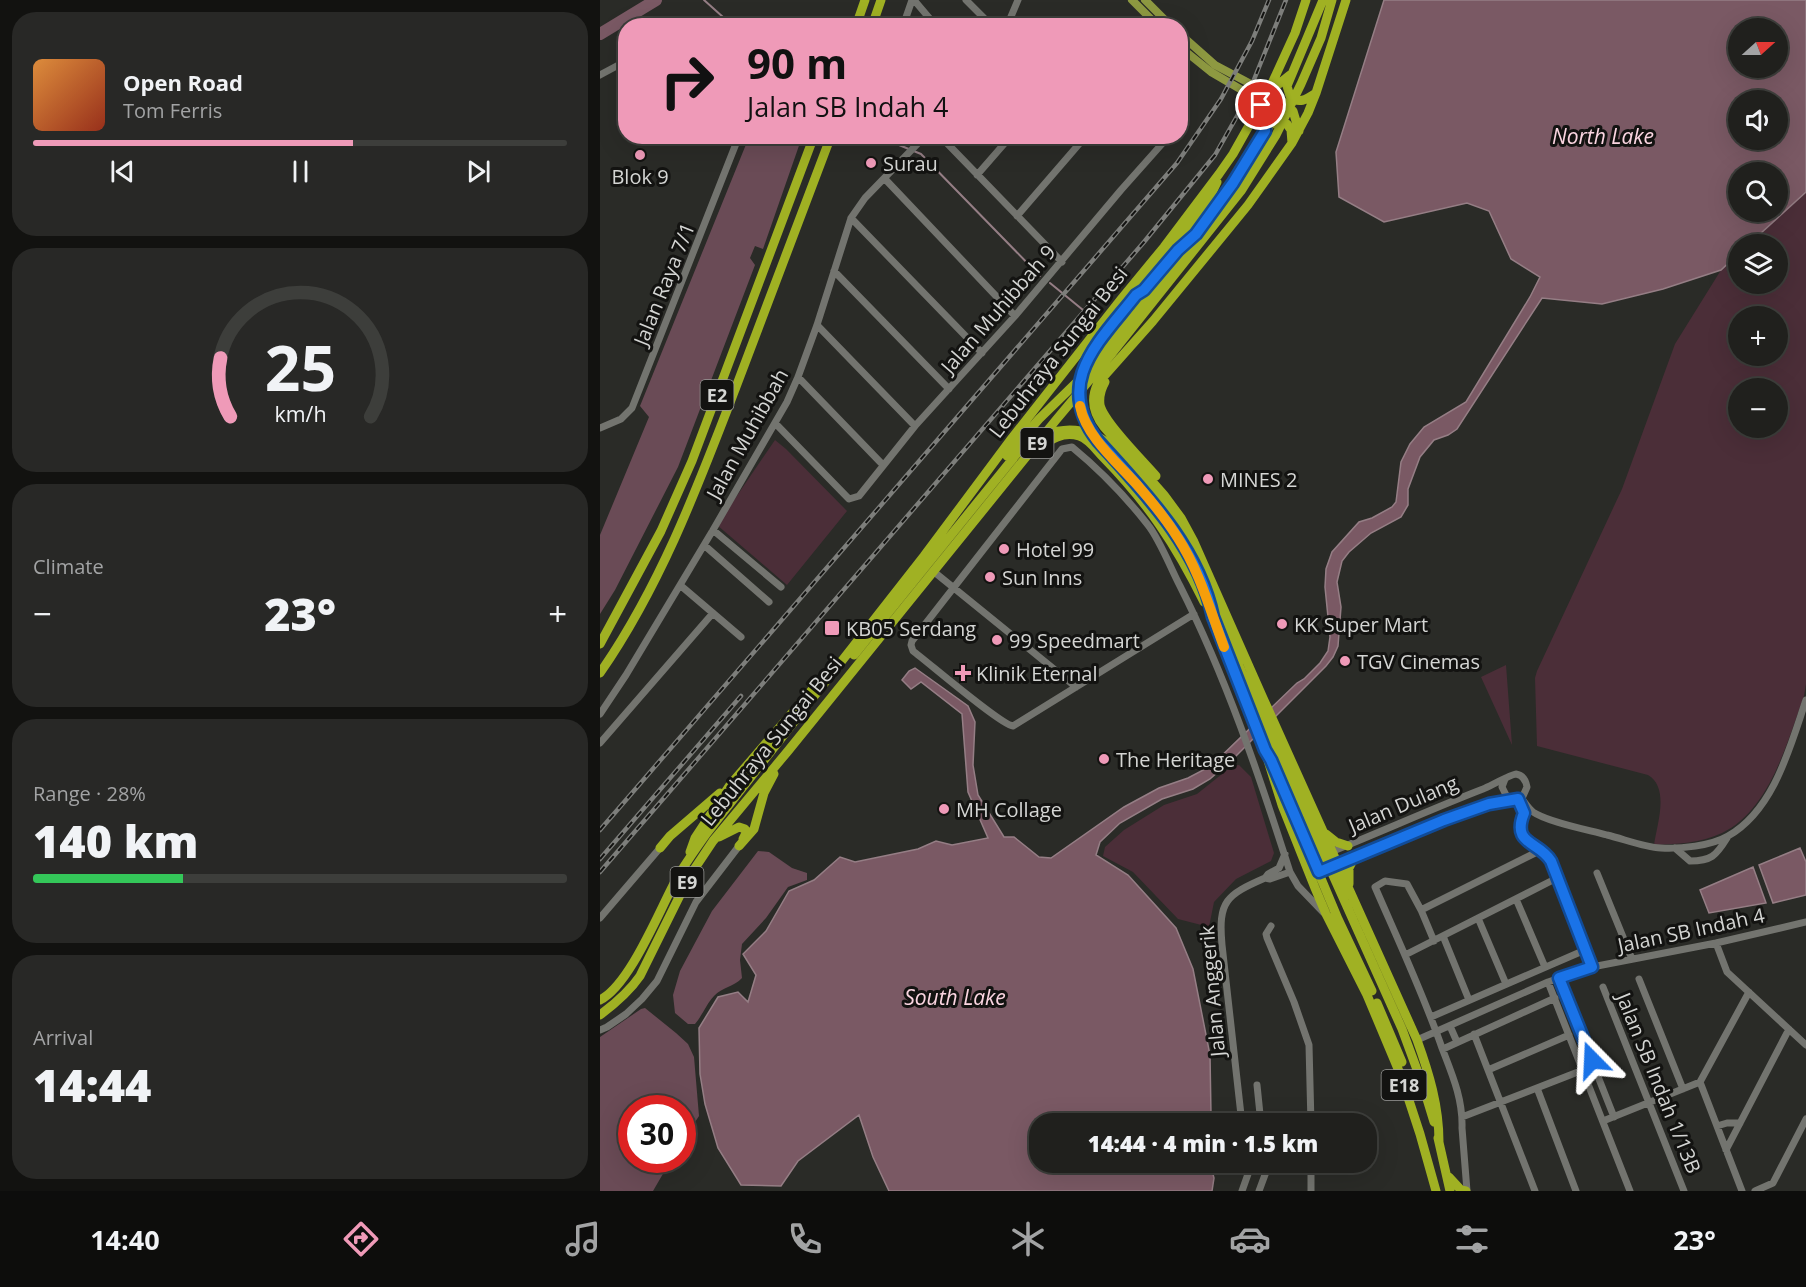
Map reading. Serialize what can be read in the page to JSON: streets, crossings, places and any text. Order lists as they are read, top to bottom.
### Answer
{
  "streets": {
    "highway": [
      "Lebuhraya Sungai Besi",
      "E2",
      "E9",
      "E18"
    ],
    "street": [
      "Jalan Raya 7/1",
      "Jalan Muhibbah 9",
      "Jalan Muhibbah",
      "Jalan Dulang",
      "Jalan SB Indah 4",
      "Jalan Anggerik",
      "Jalan SB Indah 1/13B"
    ]
  },
  "crossings": [
    ["Jalan Muhibbah 9", "Jalan Muhibbah"]
  ],
  "water": ["North Lake", "South Lake"],
  "places": {
    "other": [
      "Blok 9",
      "Surau",
      "MINES 2",
      "Hotel 99",
      "Sun Inns",
      "KK Super Mart",
      "99 Speedmart",
      "TGV Cinemas",
      "The Heritage",
      "MH Collage"
    ],
    "transit": ["KB05 Serdang"],
    "health": ["Klinik Eternal"]
  },
  "north": "right",
  "page": {
    "map_buttons": ["+", "−"],
    "turn": ["90 m", "Jalan SB Indah 4"],
    "song": ["Open Road", "Tom Ferris"],
    "tile": [
      "Climate",
      ["Range · 28%", "140 km"],
      ["Arrival", "14:44"]
    ],
    "heat": ["−", "23°", "+"],
    "limit": "30",
    "trip": "14:44 · 4 min · 1.5 km",
    "tabs": ["14:40", "23°"],
    "gauge": ["25", "km/h"]
  }
}
